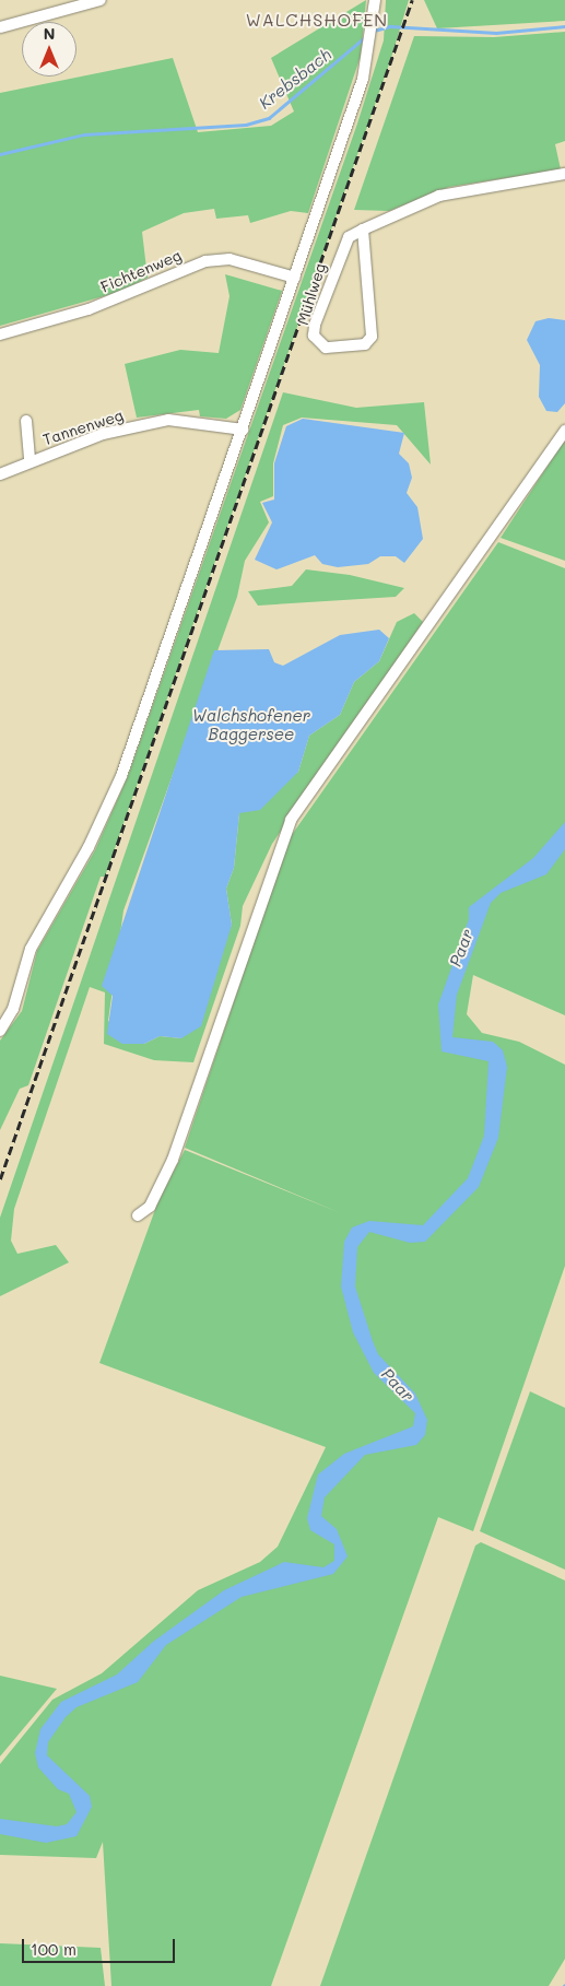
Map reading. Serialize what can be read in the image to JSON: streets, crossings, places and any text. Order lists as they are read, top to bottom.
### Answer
{
  "streets": {
    "street": ["Fichtenweg", "Mühlweg", "Tannenweg"]
  },
  "districts": ["WALCHSHOFEN"],
  "water": ["Krebsbach", "Walchshofener Baggersee", "Paar"],
  "scale_bar": "100 m",
  "north": "top"
}
